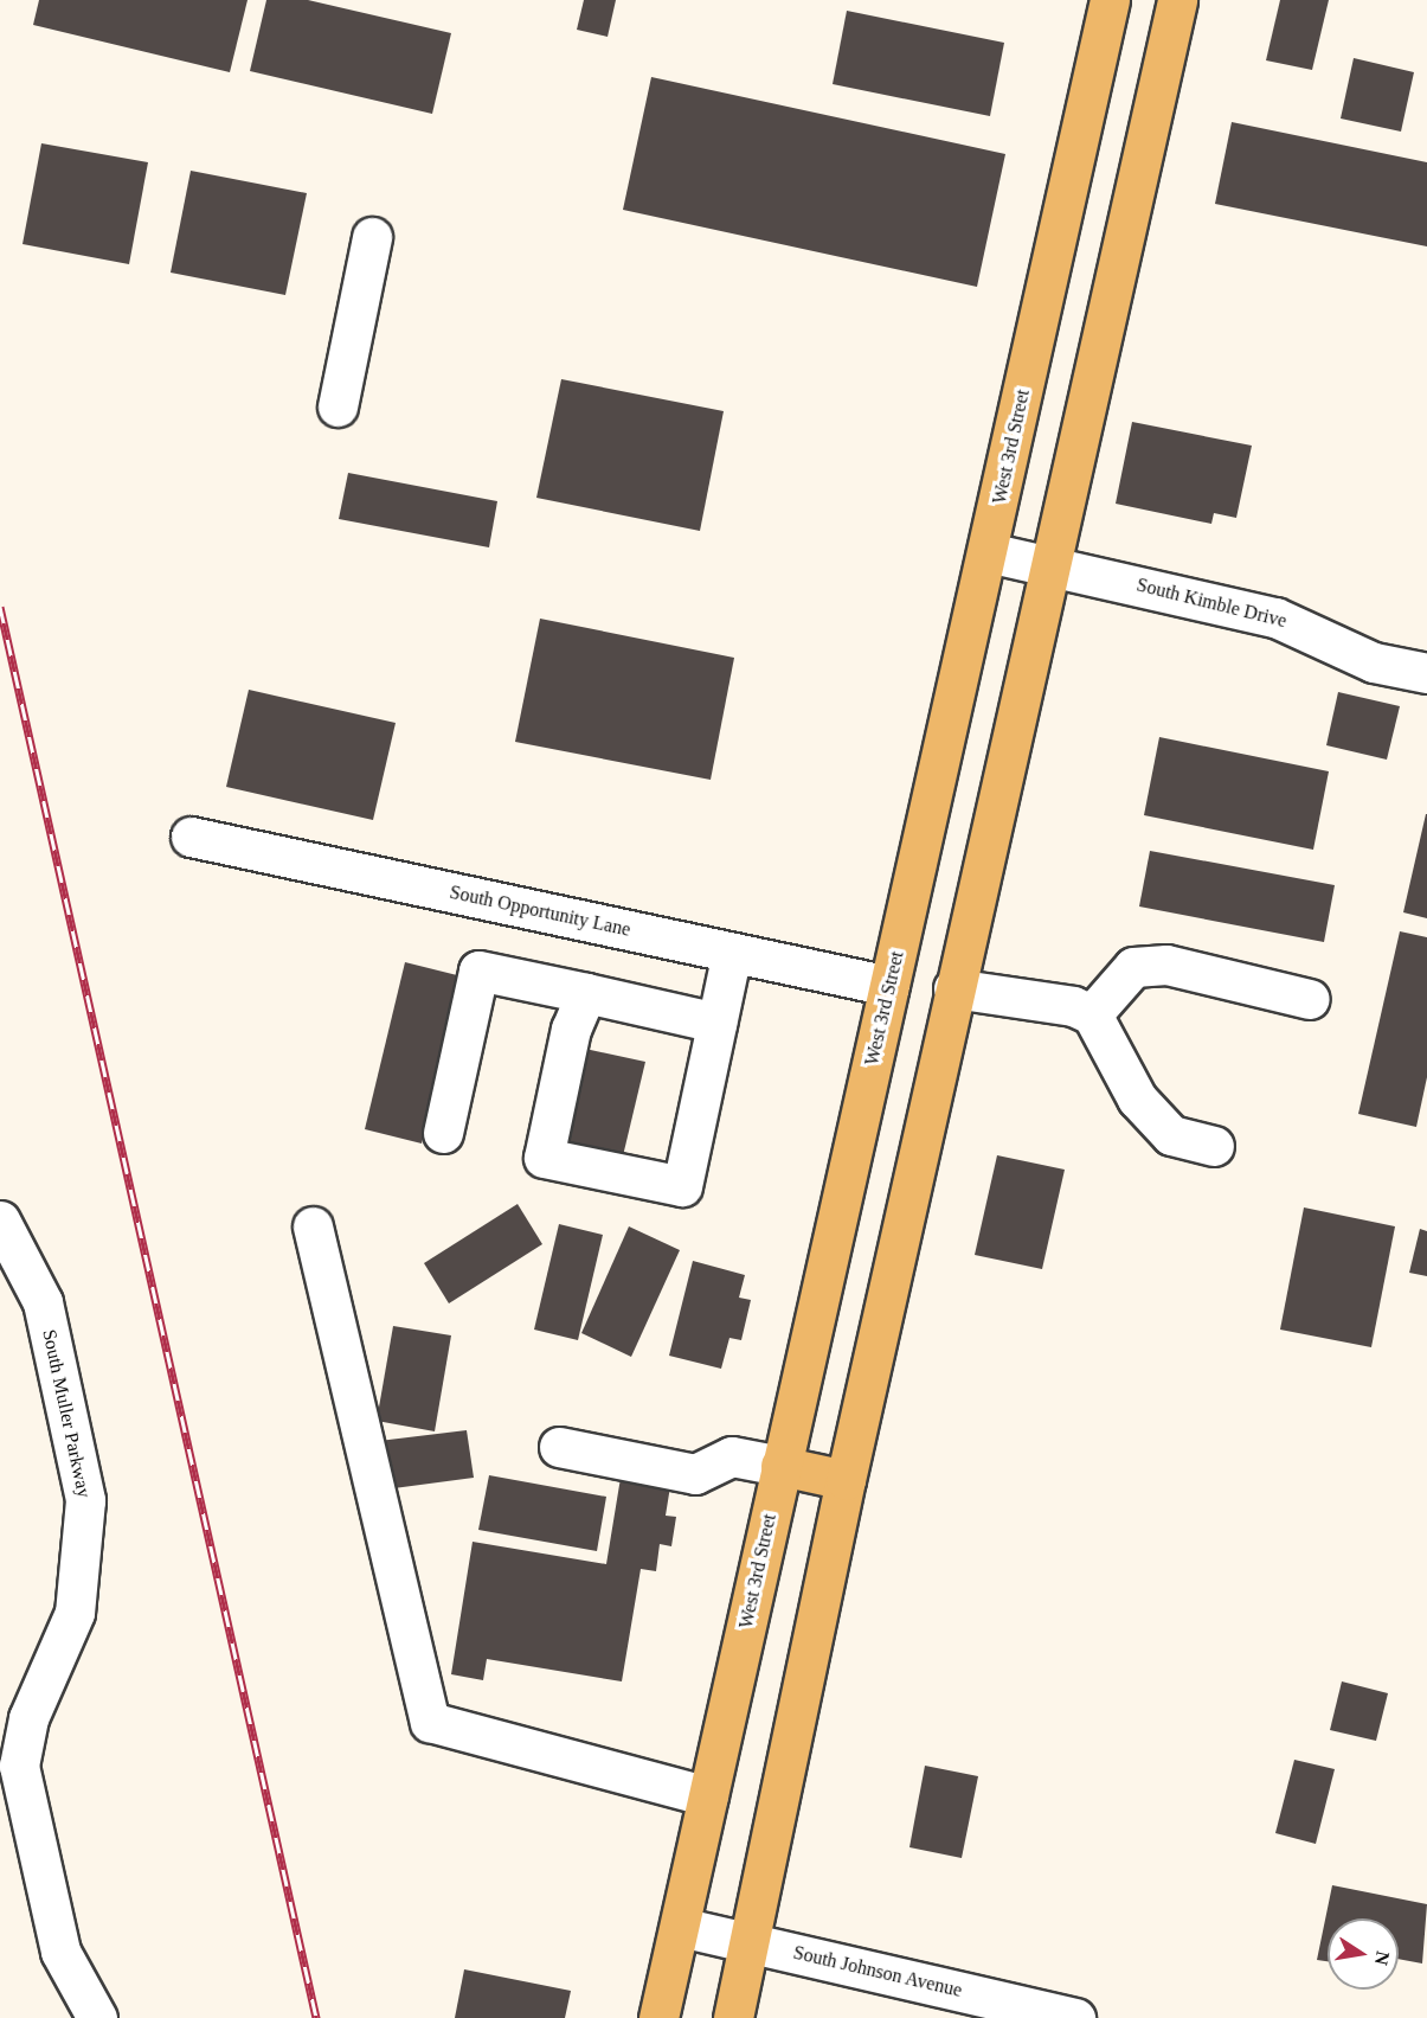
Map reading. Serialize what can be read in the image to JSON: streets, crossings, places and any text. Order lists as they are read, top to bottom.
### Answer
{
  "streets": {
    "main road": ["West 3rd Street"],
    "street": [
      "South Kimble Drive",
      "South Opportunity Lane",
      "South Muller Parkway",
      "South Johnson Avenue"
    ]
  },
  "crossings": [
    ["West 3rd Street", "South Kimble Drive"],
    ["West 3rd Street", "South Opportunity Lane"],
    ["West 3rd Street", "South Johnson Avenue"]
  ],
  "north": "right"
}
